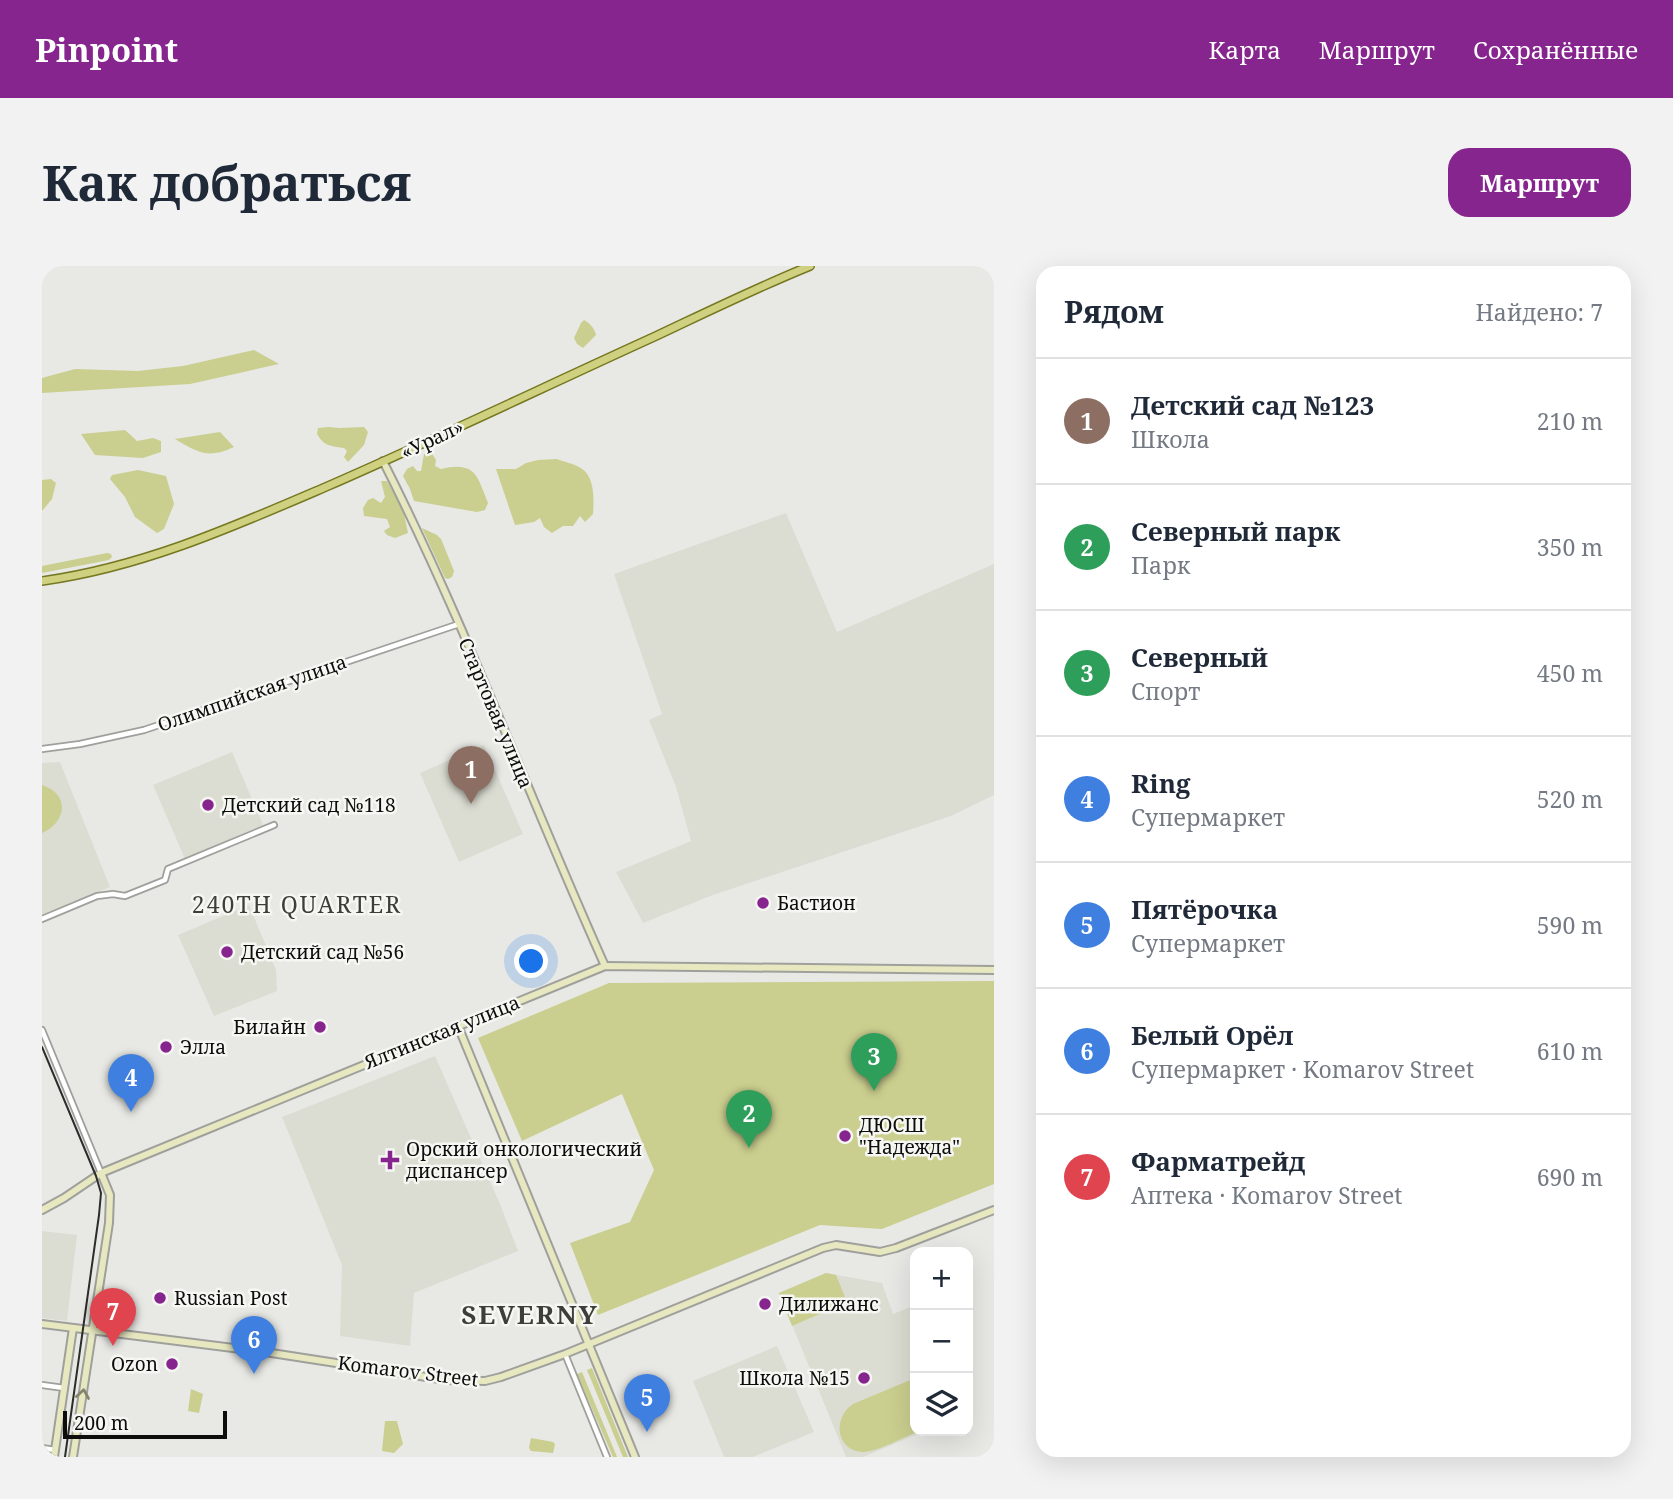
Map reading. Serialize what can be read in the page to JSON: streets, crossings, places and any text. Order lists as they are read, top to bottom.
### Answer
{
  "streets": {
    "main road": [
      "«Урал»",
      "Стартовая улица",
      "Ялтинская улица",
      "Komarov Street"
    ],
    "street": ["Олимпийская улица"]
  },
  "crossings": [
    ["«Урал»", "Стартовая улица"],
    ["Олимпийская улица", "Стартовая улица"],
    ["Стартовая улица", "Ялтинская улица"]
  ],
  "districts": ["240TH QUARTER", "SEVERNY"],
  "places": {
    "other": [
      "Детский сад №118",
      "Бастион",
      "Детский сад №56",
      "Билайн",
      "Элла",
      "ДЮСШ \"Надежда\"",
      "Russian Post",
      "Дилижанс",
      "Ozon",
      "Школа №15"
    ],
    "health": ["Орский онкологический диспансер"]
  },
  "scale_bar": "200 m",
  "page": {
    "header": "Pinpoint",
    "nav": ["Карта", "Маршрут", "Сохранённые"],
    "buttons": "Маршрут",
    "title": "Как добраться",
    "heading": ["Рядом", "Найдено: 7"],
    "list": [
      {
        "mark": "1",
        "name": "Детский сад №123",
        "note": "Школа",
        "value": "210 m"
      },
      {
        "mark": "2",
        "name": "Северный парк",
        "note": "Парк",
        "value": "350 m"
      },
      {
        "mark": "3",
        "name": "Северный",
        "note": "Спорт",
        "value": "450 m"
      },
      {
        "mark": "4",
        "name": "Ring",
        "note": "Супермаркет",
        "value": "520 m"
      },
      {
        "mark": "5",
        "name": "Пятёрочка",
        "note": "Супермаркет",
        "value": "590 m"
      },
      {
        "mark": "6",
        "name": "Белый Орёл",
        "note": "Супермаркет · Komarov Street",
        "value": "610 m"
      },
      {
        "mark": "7",
        "name": "Фарматрейд",
        "note": "Аптека · Komarov Street",
        "value": "690 m"
      }
    ],
    "pins": [
      "1",
      "3",
      "4",
      "2",
      "7",
      "6",
      "5"
    ],
    "map_buttons": ["+", "−"],
    "scale": "200 m"
  }
}
